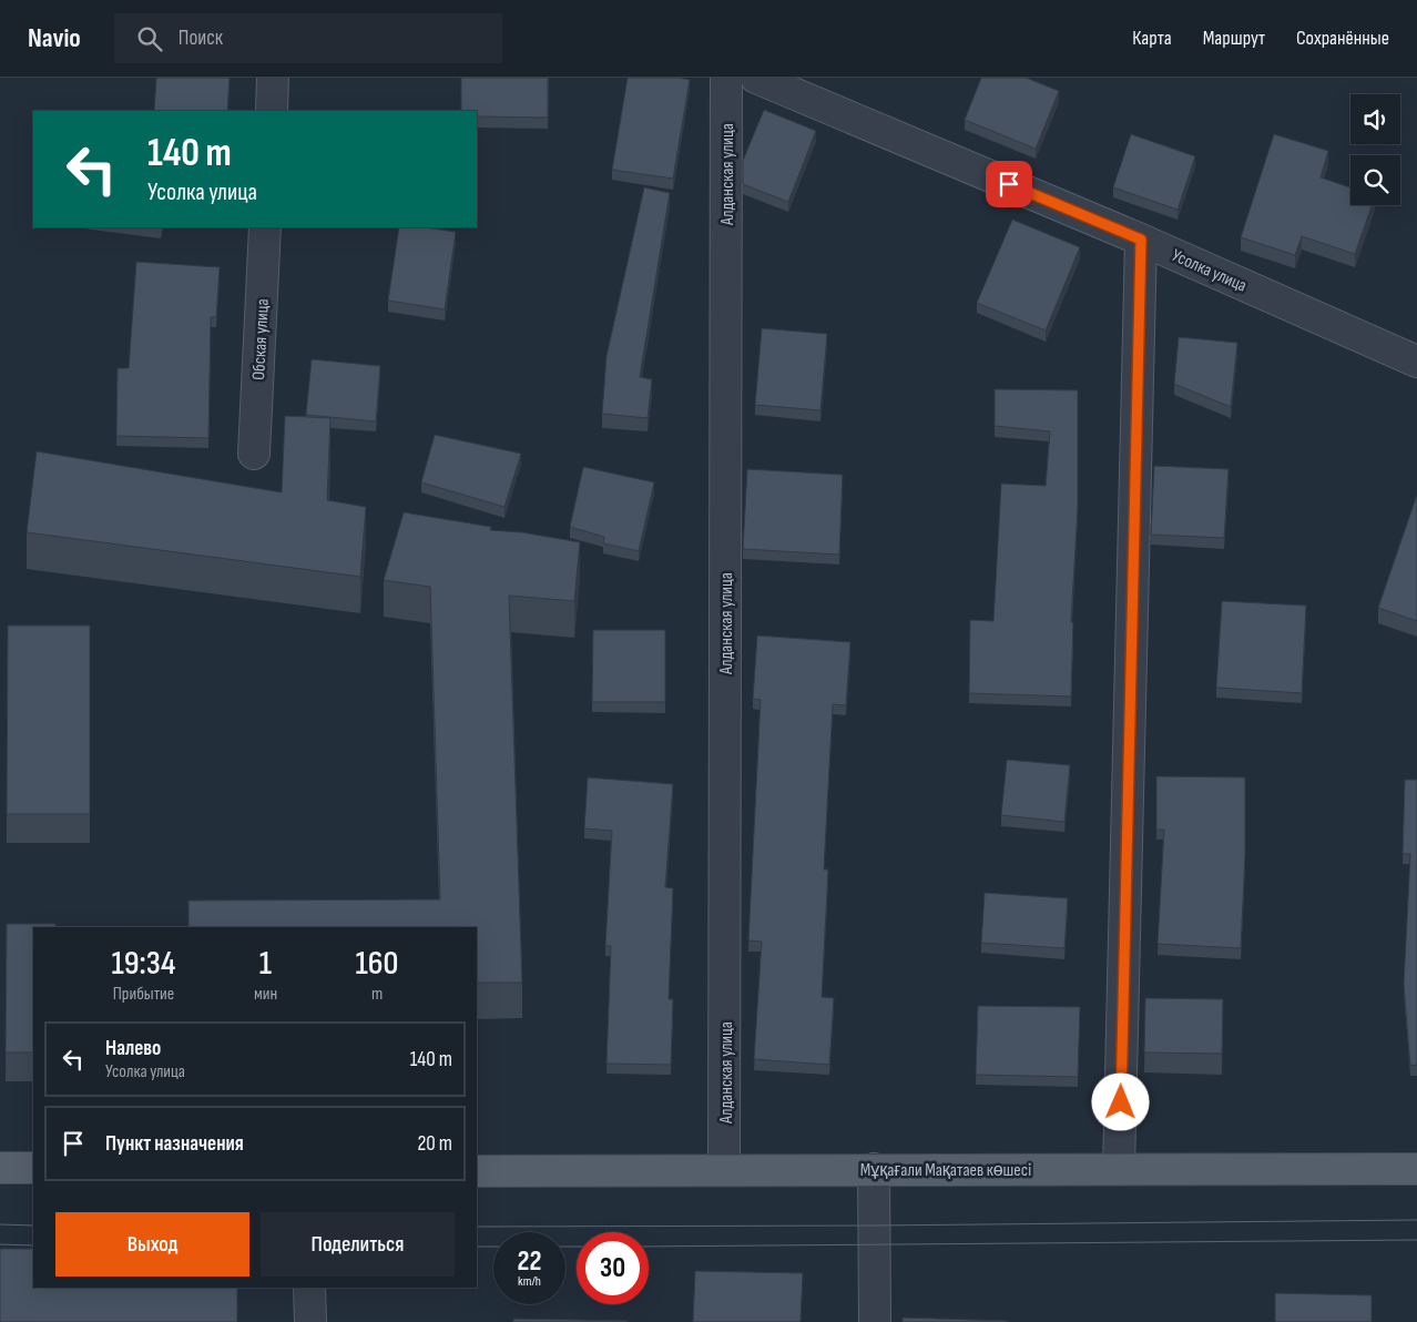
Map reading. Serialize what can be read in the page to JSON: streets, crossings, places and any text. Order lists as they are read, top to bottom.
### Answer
{
  "streets": {
    "main road": ["Мұқағали Мақатаев көшесі"],
    "street": ["Алданская улица", "Усолка улица", "Обская улица"]
  },
  "crossings": [
    ["Алданская улица", "Мұқағали Мақатаев көшесі"]
  ],
  "page": {
    "header": "Navio",
    "search": "Поиск",
    "nav": ["Карта", "Маршрут", "Сохранённые"],
    "turn": ["140 m", "Усолка улица"],
    "eta": [
      "19:34",
      "Прибытие",
      "1",
      "мин",
      "160",
      "m"
    ],
    "list": [
      {
        "name": "Налево",
        "note": "Усолка улица",
        "value": "140 m"
      },
      {
        "name": "Пункт назначения",
        "value": "20 m"
      }
    ],
    "buttons": ["Выход", "Поделиться"],
    "speed": "22 km/h",
    "limit": "30"
  }
}
